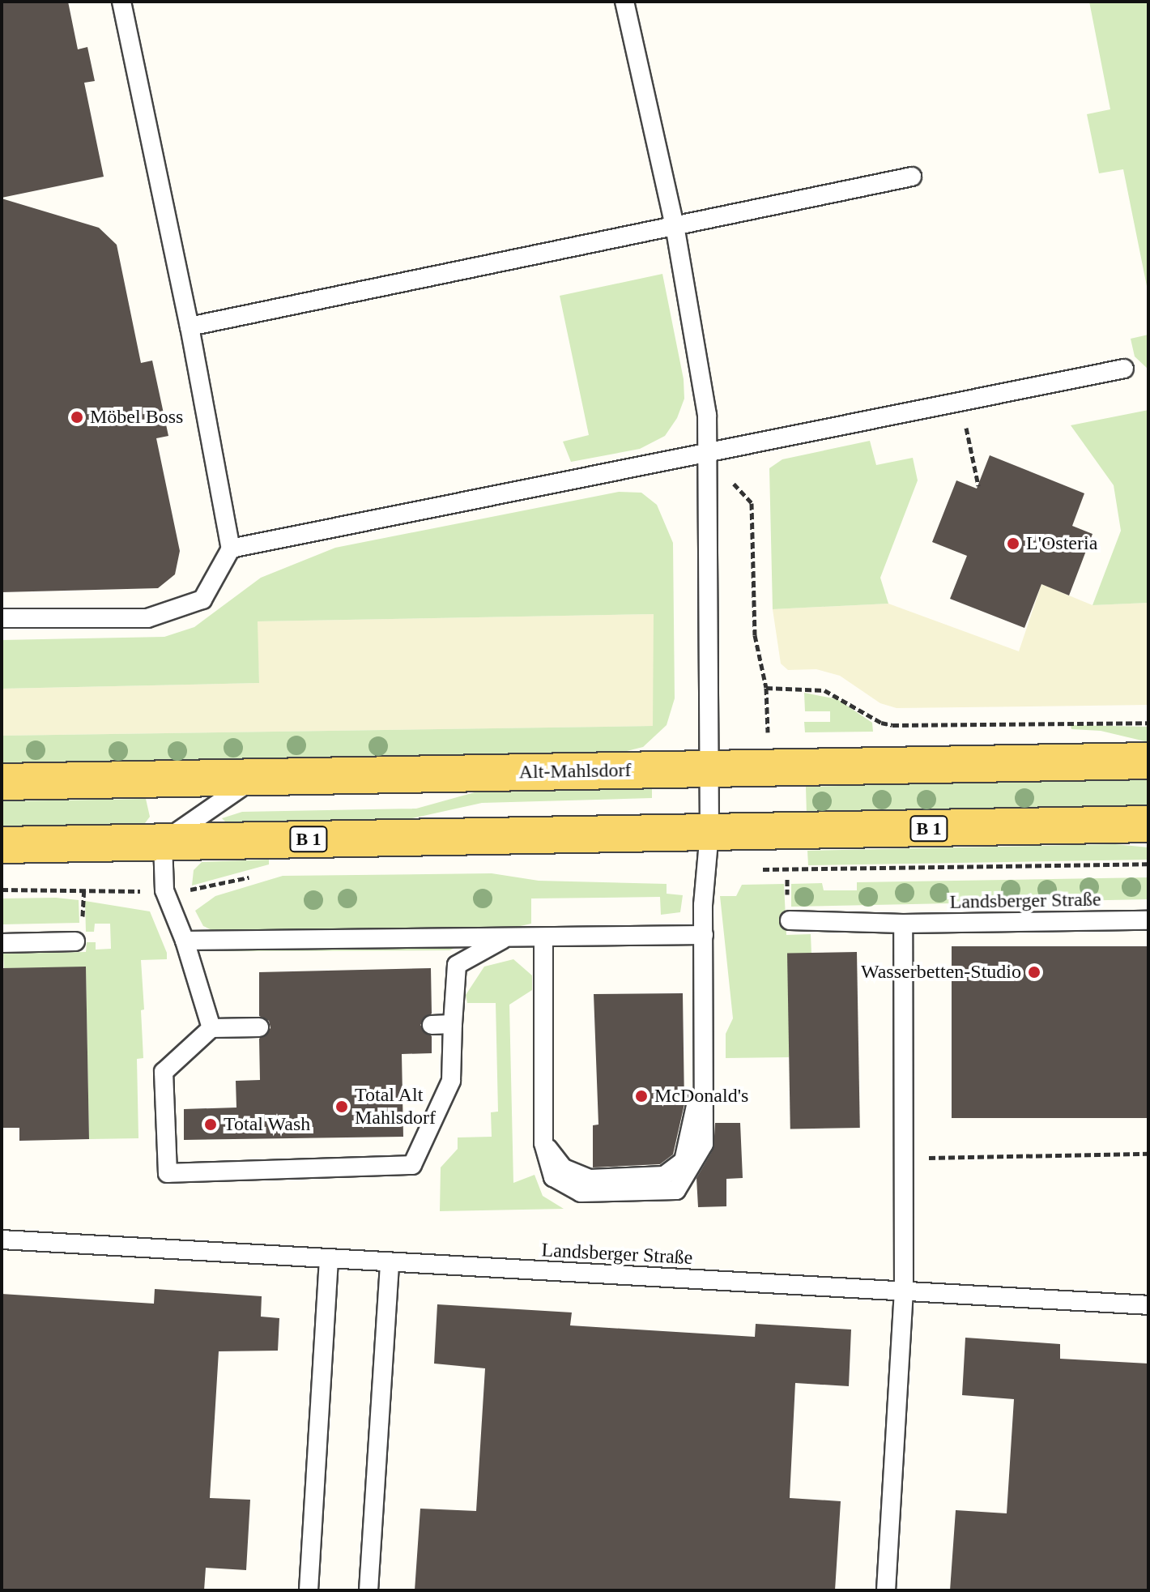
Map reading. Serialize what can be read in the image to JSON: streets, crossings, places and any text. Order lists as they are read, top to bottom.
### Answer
{
  "streets": {
    "main road": ["Alt-Mahlsdorf", "B 1"],
    "lane": ["Landsberger Straße"]
  },
  "places": [
    "Möbel Boss",
    "L'Osteria",
    "Wasserbetten-Studio",
    "McDonald's",
    "Total Alt Mahlsdorf",
    "Total Wash"
  ]
}
